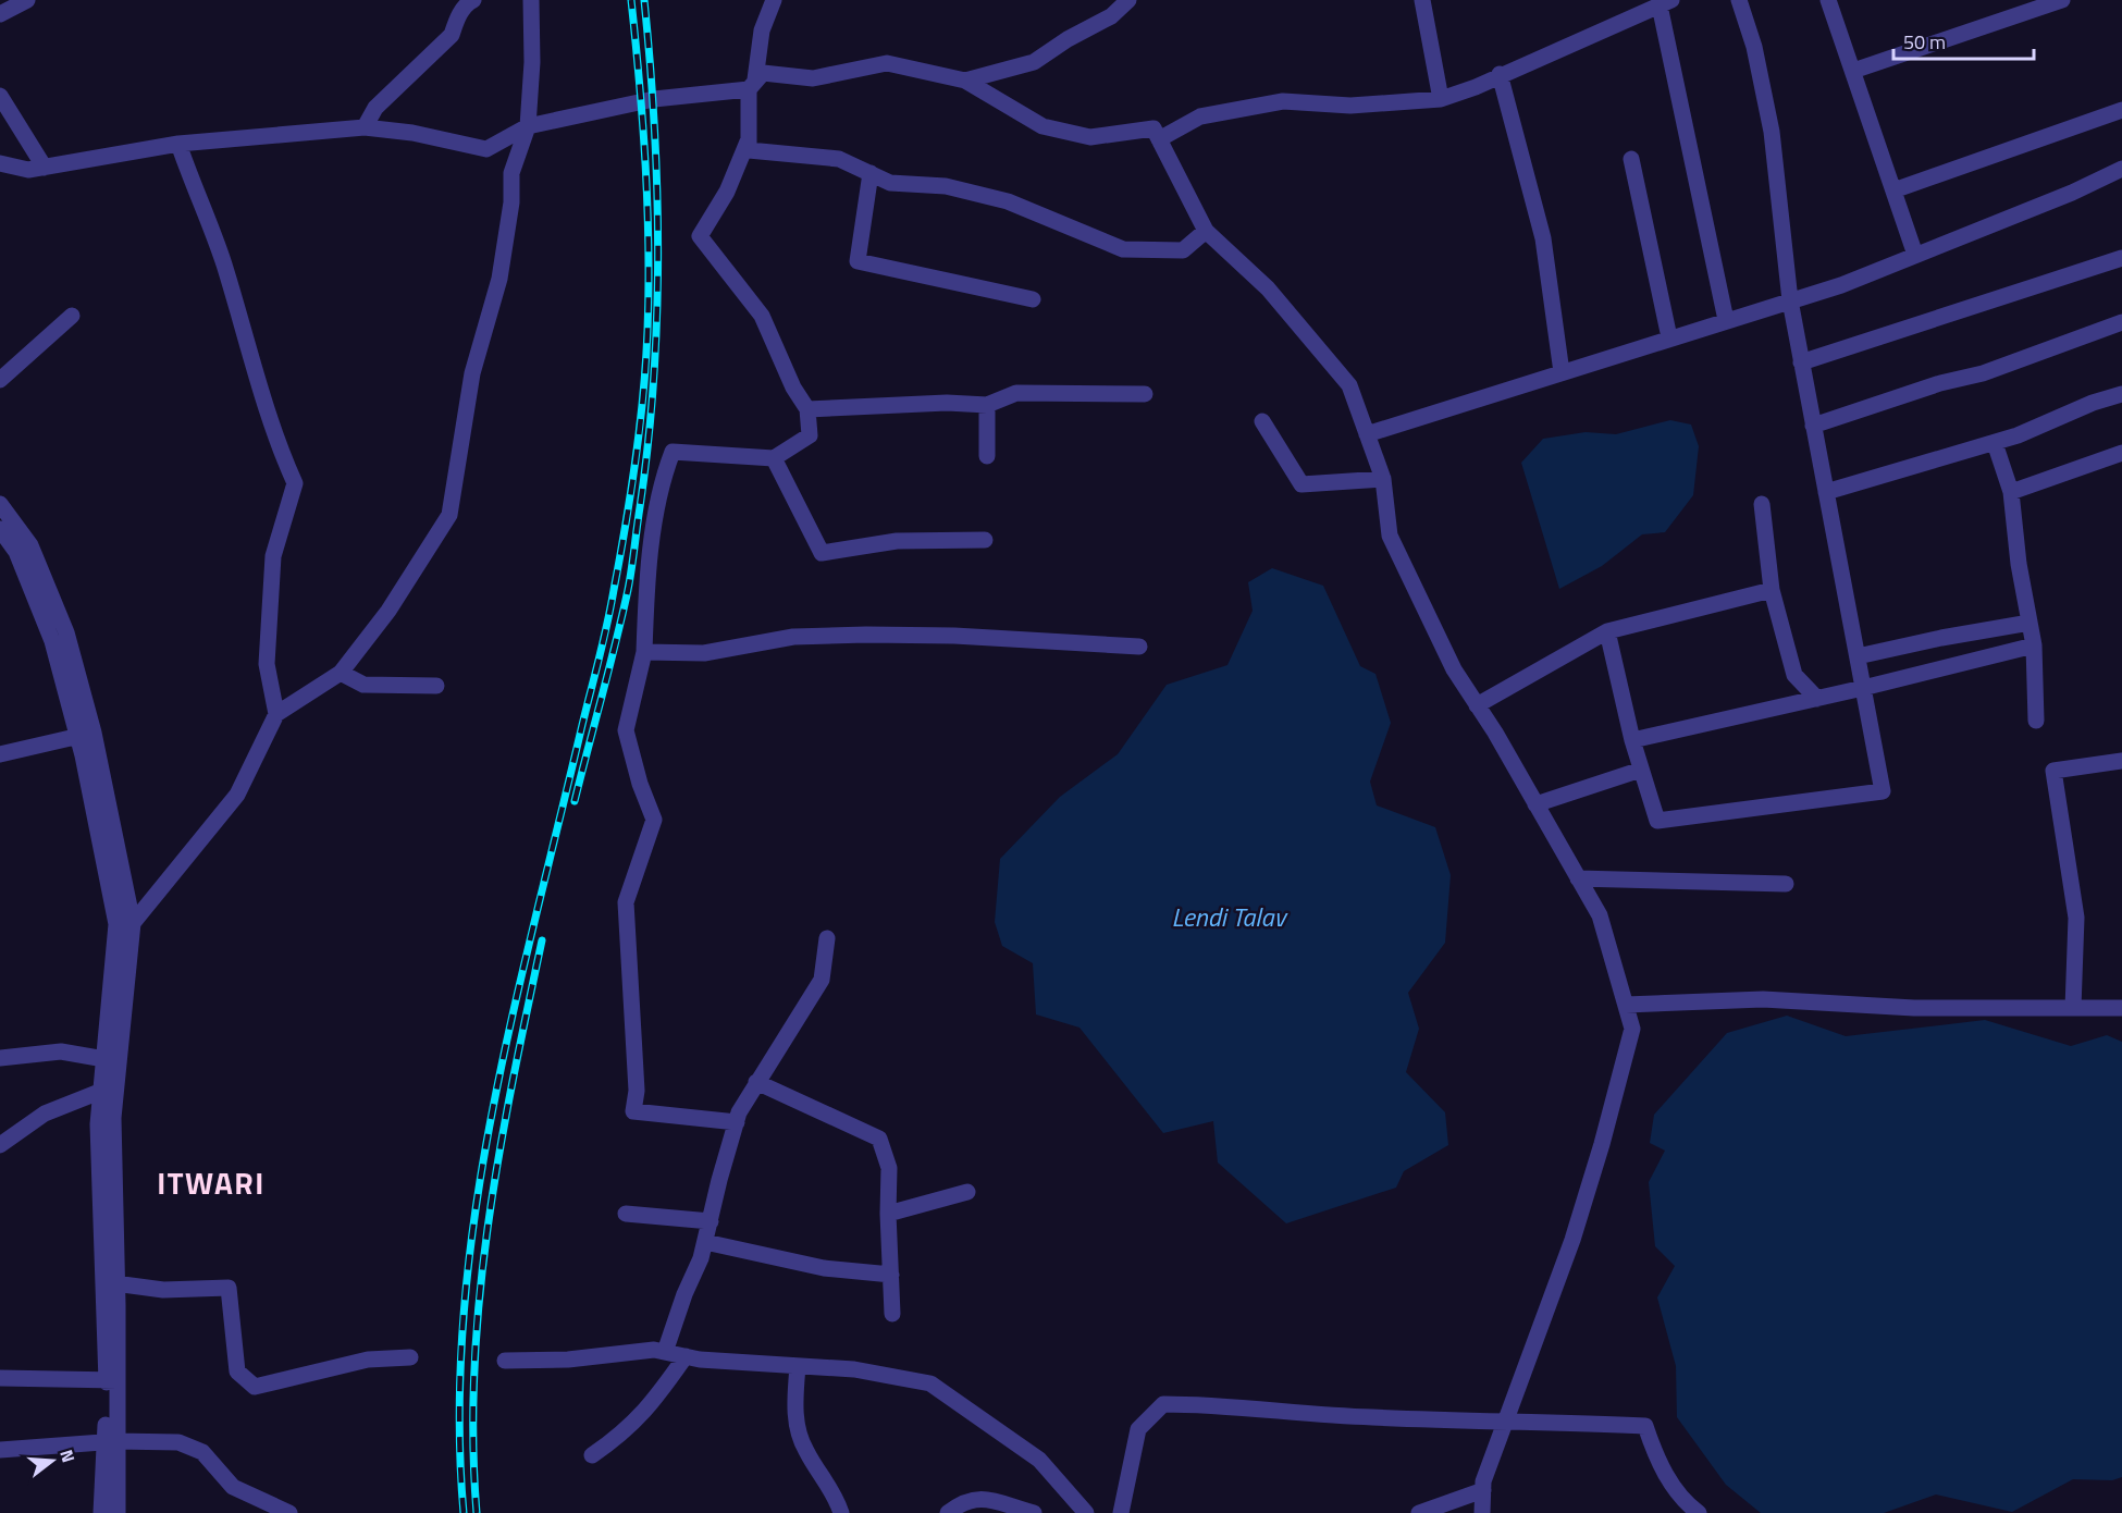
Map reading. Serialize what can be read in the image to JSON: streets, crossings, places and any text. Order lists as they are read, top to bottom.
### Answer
{
  "districts": ["ITWARI"],
  "water": ["Lendi Talav"],
  "scale_bar": "50 m",
  "north": "right"
}
